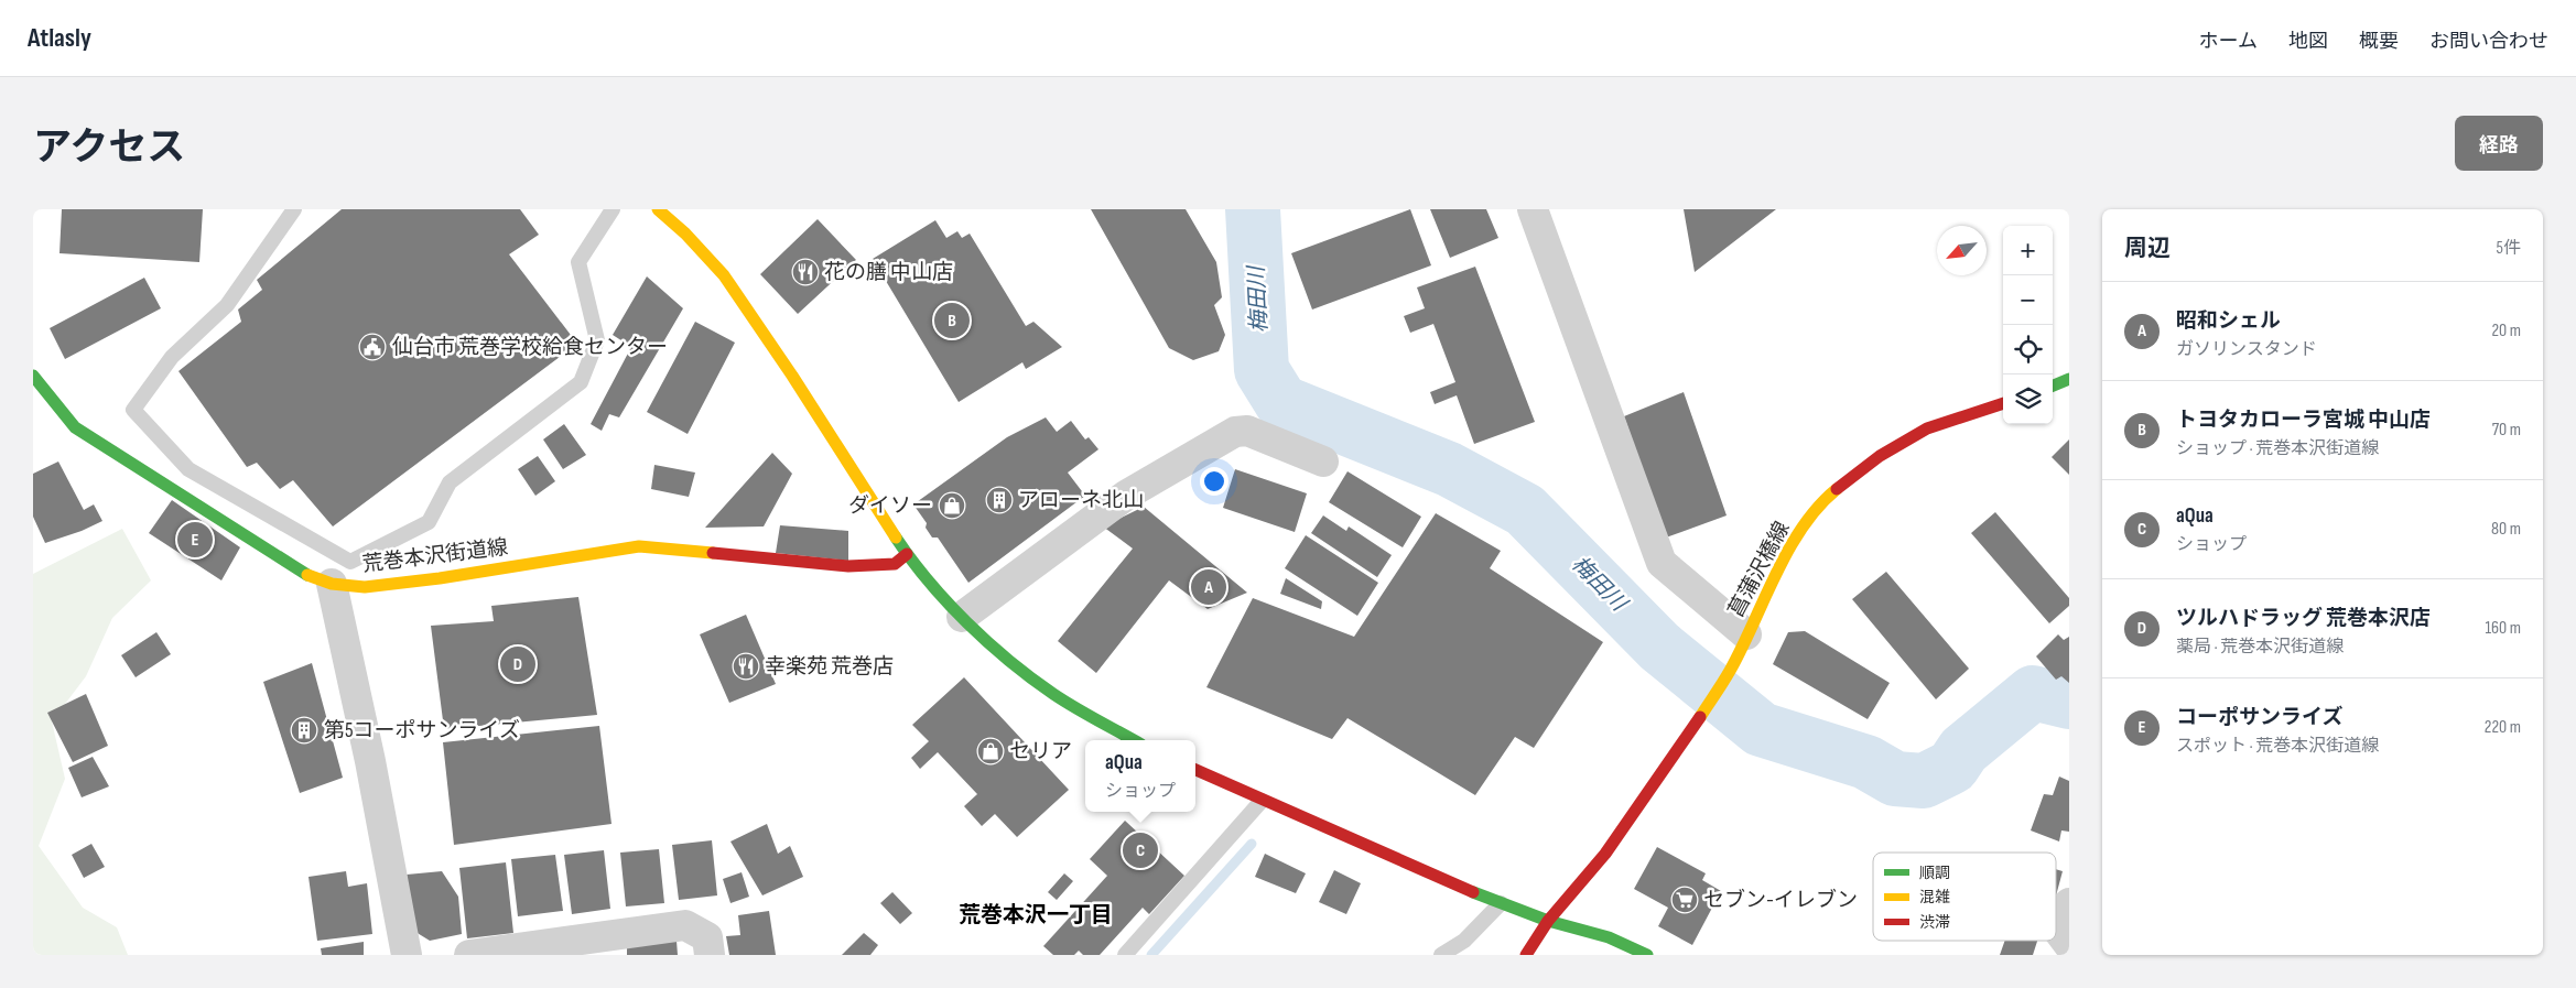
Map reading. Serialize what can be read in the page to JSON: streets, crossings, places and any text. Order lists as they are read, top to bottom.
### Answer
{
  "streets": {
    "street": ["荒巻本沢街道線", "菖蒲沢橋線"]
  },
  "districts": ["荒巻本沢一丁目"],
  "water": ["梅田川"],
  "places": {
    "restaurant": ["花の膳 中山店", "幸楽苑 荒巻店"],
    "public building": ["仙台市 荒巻学校給食センター"],
    "building": ["アローネ北山", "第5コーポサンライズ"],
    "shop": ["ダイソー", "セリア"],
    "supermarket": ["セブン-イレブン"]
  },
  "legend": ["順調", "混雑", "渋滞"],
  "north": "bottom left",
  "page": {
    "header": "Atlasly",
    "nav": [
      "ホーム",
      "地図",
      "概要",
      "お問い合わせ"
    ],
    "title": "アクセス",
    "buttons": "経路",
    "heading": ["周辺", "5件"],
    "map_buttons": ["+", "−"],
    "list": [
      {
        "mark": "A",
        "name": "昭和シェル",
        "note": "ガソリンスタンド",
        "value": "20 m"
      },
      {
        "mark": "B",
        "name": "トヨタカローラ宮城 中山店",
        "note": "ショップ · 荒巻本沢街道線",
        "value": "70 m"
      },
      {
        "mark": "C",
        "name": "aQua",
        "note": "ショップ",
        "value": "80 m"
      },
      {
        "mark": "D",
        "name": "ツルハドラッグ 荒巻本沢店",
        "note": "薬局 · 荒巻本沢街道線",
        "value": "160 m"
      },
      {
        "mark": "E",
        "name": "コーポサンライズ",
        "note": "スポット · 荒巻本沢街道線",
        "value": "220 m"
      }
    ],
    "pins": [
      "B",
      "E",
      "A",
      "D",
      "C"
    ],
    "popup": ["aQua", "ショップ"]
  }
}
